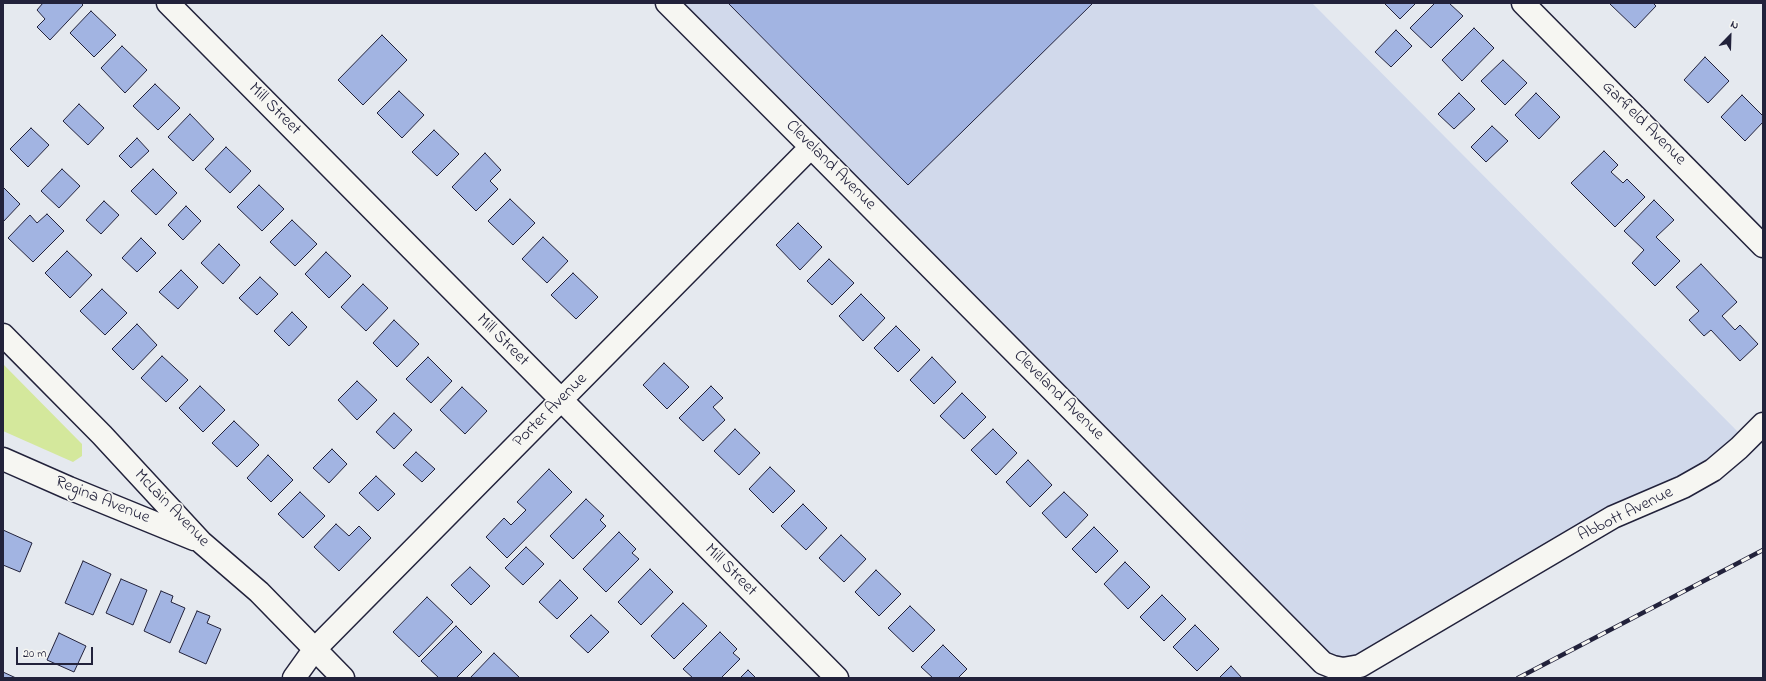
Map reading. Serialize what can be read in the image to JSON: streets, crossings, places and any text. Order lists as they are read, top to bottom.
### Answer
{
  "streets": {
    "street": [
      "Mill Street",
      "Garfield Avenue",
      "Cleveland Avenue",
      "Porter Avenue",
      "Regina Avenue",
      "McLain Avenue",
      "Abbott Avenue"
    ]
  },
  "crossings": [
    ["Mill Street", "Porter Avenue"],
    ["Cleveland Avenue", "Porter Avenue"],
    ["Cleveland Avenue", "Abbott Avenue"],
    ["Porter Avenue", "McLain Avenue"],
    ["Regina Avenue", "McLain Avenue"]
  ],
  "scale_bar": "20 m",
  "north": "top right"
}
